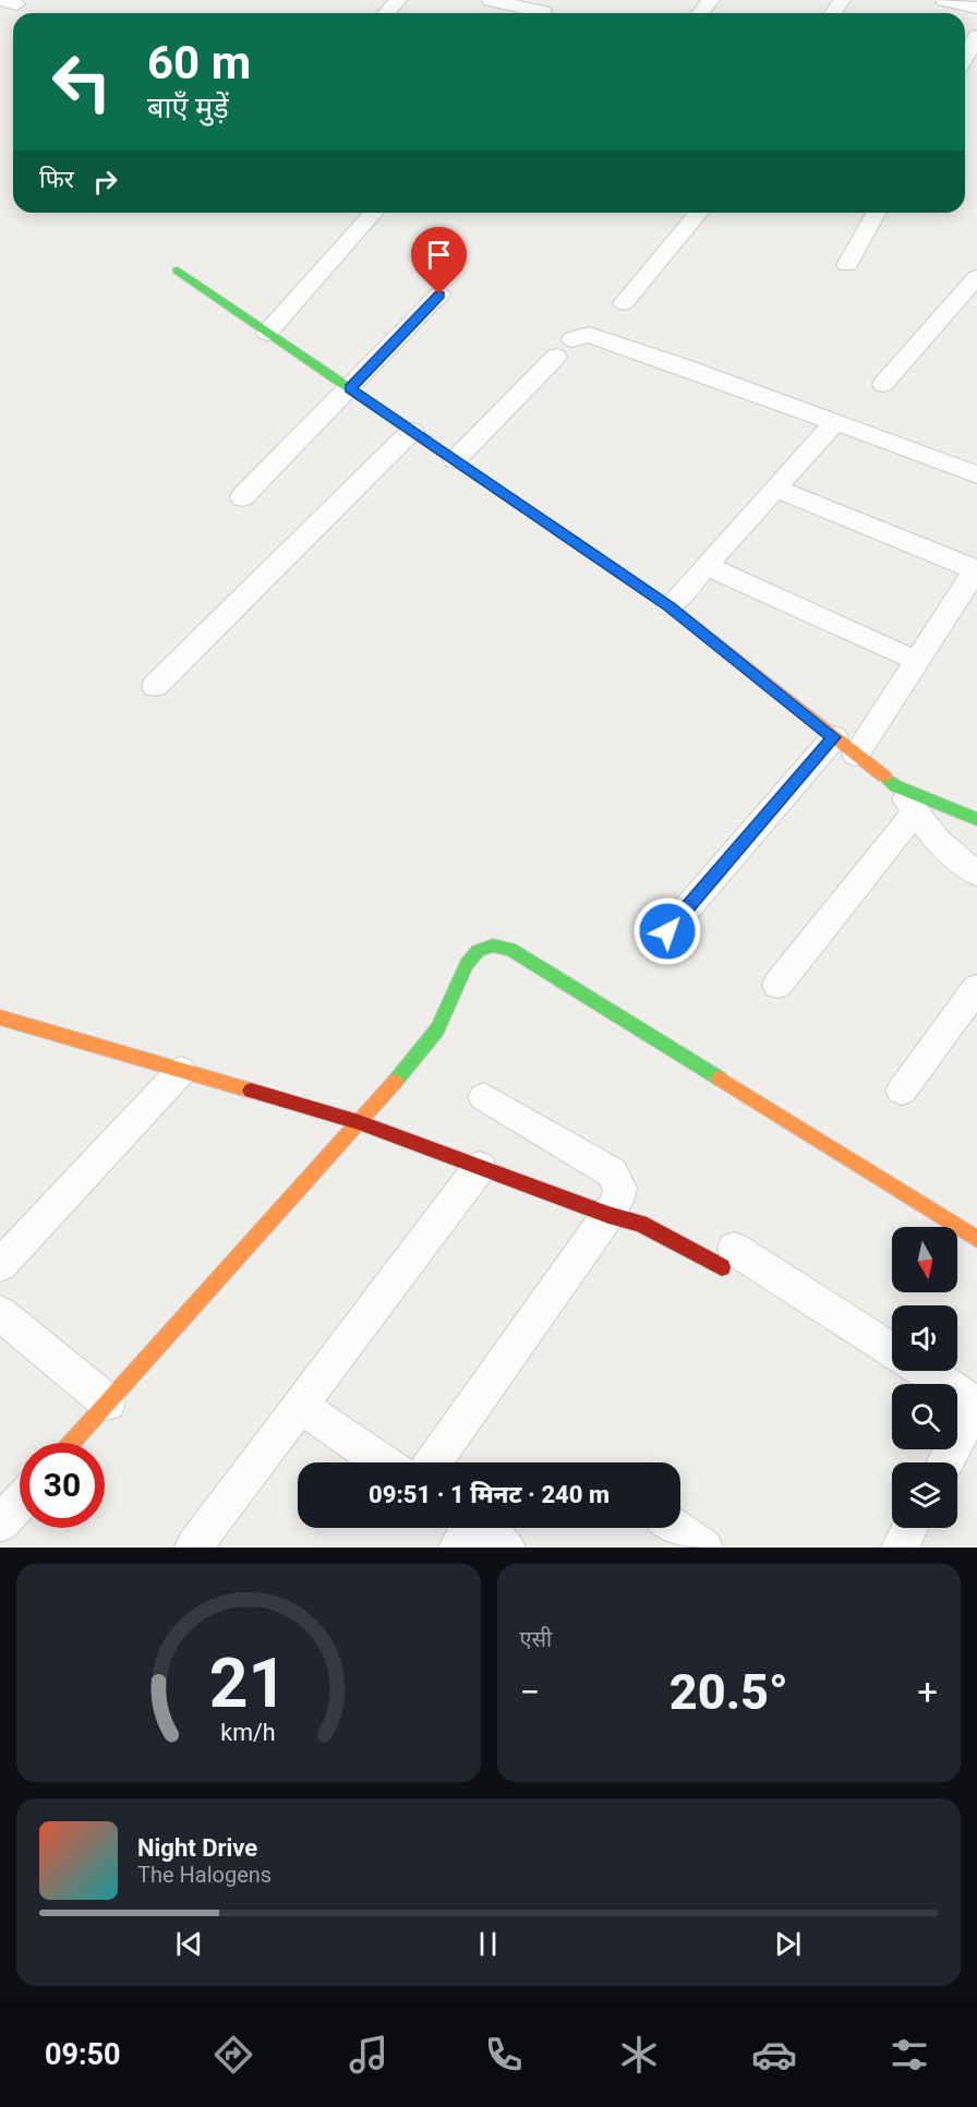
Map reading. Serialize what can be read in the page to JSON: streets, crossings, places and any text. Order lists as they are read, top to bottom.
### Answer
{
  "north": "bottom",
  "page": {
    "turn": ["60 m", "बाएँ मुड़ें"],
    "then": "फिर",
    "limit": "30",
    "trip": "09:51 · 1 मिनट · 240 m",
    "tile": "एसी",
    "heat": ["−", "20.5°", "+"],
    "song": ["Night Drive", "The Halogens"],
    "tabs": "09:50",
    "gauge": ["21", "km/h"]
  }
}
